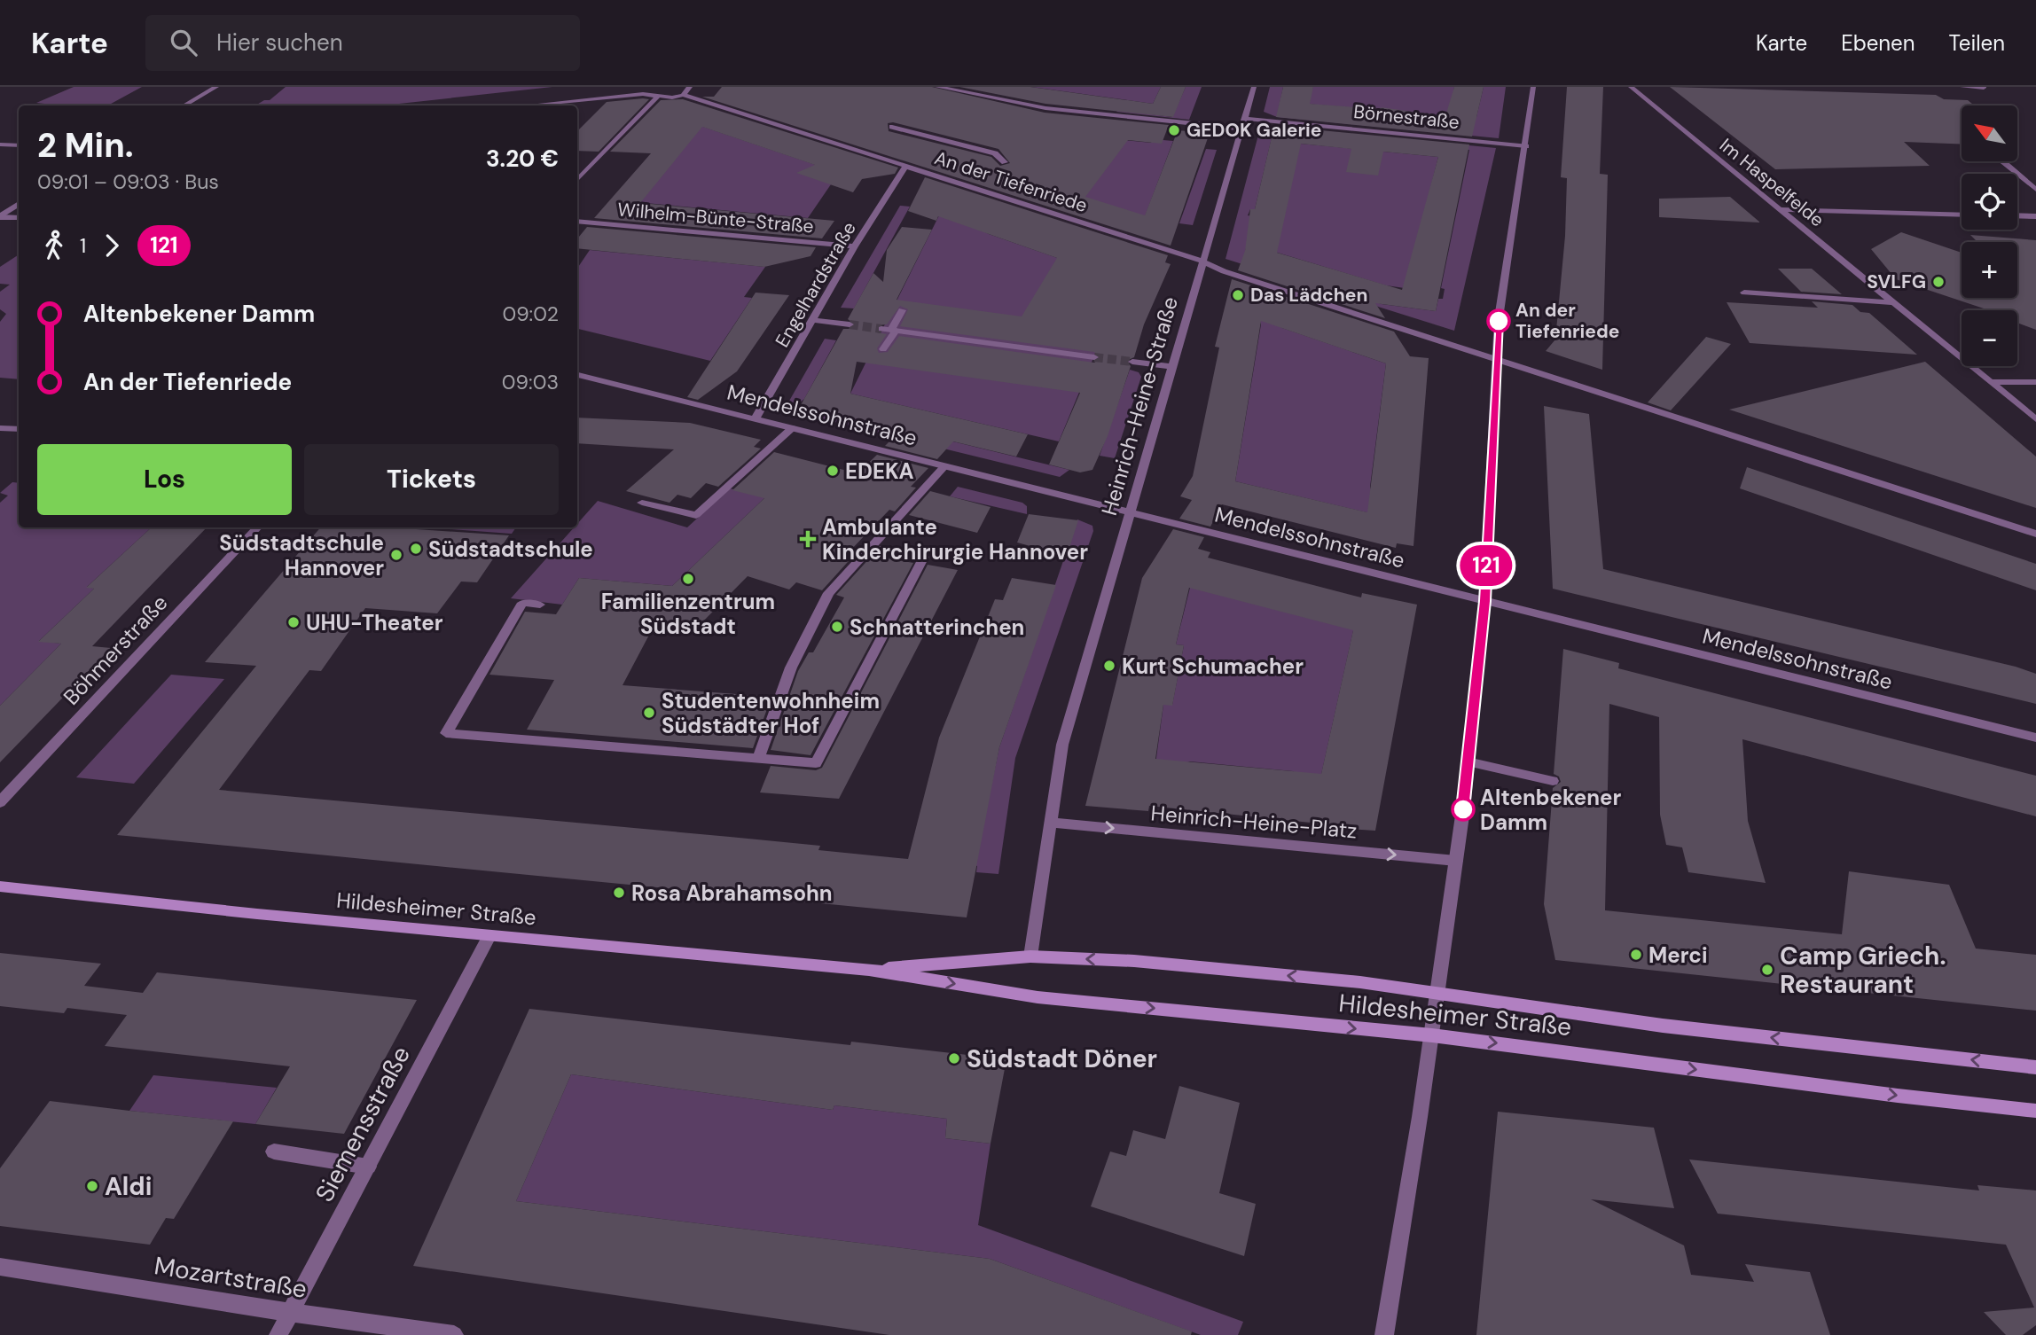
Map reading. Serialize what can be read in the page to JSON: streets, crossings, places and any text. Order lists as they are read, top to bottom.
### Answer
{
  "streets": {
    "main road": ["Hildesheimer Straße"],
    "street": [
      "Börnestraße",
      "An der Tiefenriede",
      "Im Haspelfelde",
      "Wilhelm-Bünte-Straße",
      "Engelhardstraße",
      "Heinrich-Heine-Straße",
      "Mendelssohnstraße",
      "Böhmerstraße",
      "Heinrich-Heine-Platz",
      "Siemensstraße",
      "Mozartstraße"
    ]
  },
  "crossings": [
    ["Börnestraße", "Heinrich-Heine-Straße"],
    ["An der Tiefenriede", "Engelhardstraße"],
    ["An der Tiefenriede", "Heinrich-Heine-Straße"],
    ["Wilhelm-Bünte-Straße", "Engelhardstraße"],
    ["Engelhardstraße", "Mendelssohnstraße"],
    ["Heinrich-Heine-Straße", "Mendelssohnstraße"],
    ["Heinrich-Heine-Straße", "Heinrich-Heine-Platz"],
    ["Heinrich-Heine-Straße", "Hildesheimer Straße"],
    ["Hildesheimer Straße", "Siemensstraße"],
    ["Siemensstraße", "Mozartstraße"]
  ],
  "one_way": ["Heinrich-Heine-Platz"],
  "places": {
    "other": [
      "GEDOK Galerie",
      "SVLFG",
      "Das Lädchen",
      "An der Tiefenriede",
      "EDEKA",
      "Südstadtschule",
      "Südstadtschule Hannover",
      "Familienzentrum Südstadt",
      "UHU-Theater",
      "Schnatterinchen",
      "Kurt Schumacher",
      "Studentenwohnheim Südstädter Hof",
      "Altenbekener Damm",
      "Rosa Abrahamsohn",
      "Merci",
      "Camp Griech. Restaurant",
      "Südstadt Döner",
      "Aldi"
    ],
    "health": ["Ambulante Kinderchirurgie Hannover"]
  },
  "lines": ["bus line 121"],
  "north": "top left",
  "page": {
    "header": "Karte",
    "search": "Hier suchen",
    "nav": ["Karte", "Ebenen", "Teilen"],
    "on_map": "121",
    "map_buttons": ["+", "−"],
    "heading": ["2 Min.", "09:01 – 09:03 · Bus", "3.20 €"],
    "legs": ["1", "121"],
    "list": [
      {
        "name": "Altenbekener Damm",
        "value": "09:02"
      },
      {
        "name": "An der Tiefenriede",
        "value": "09:03"
      }
    ],
    "buttons": ["Los", "Tickets"]
  }
}
